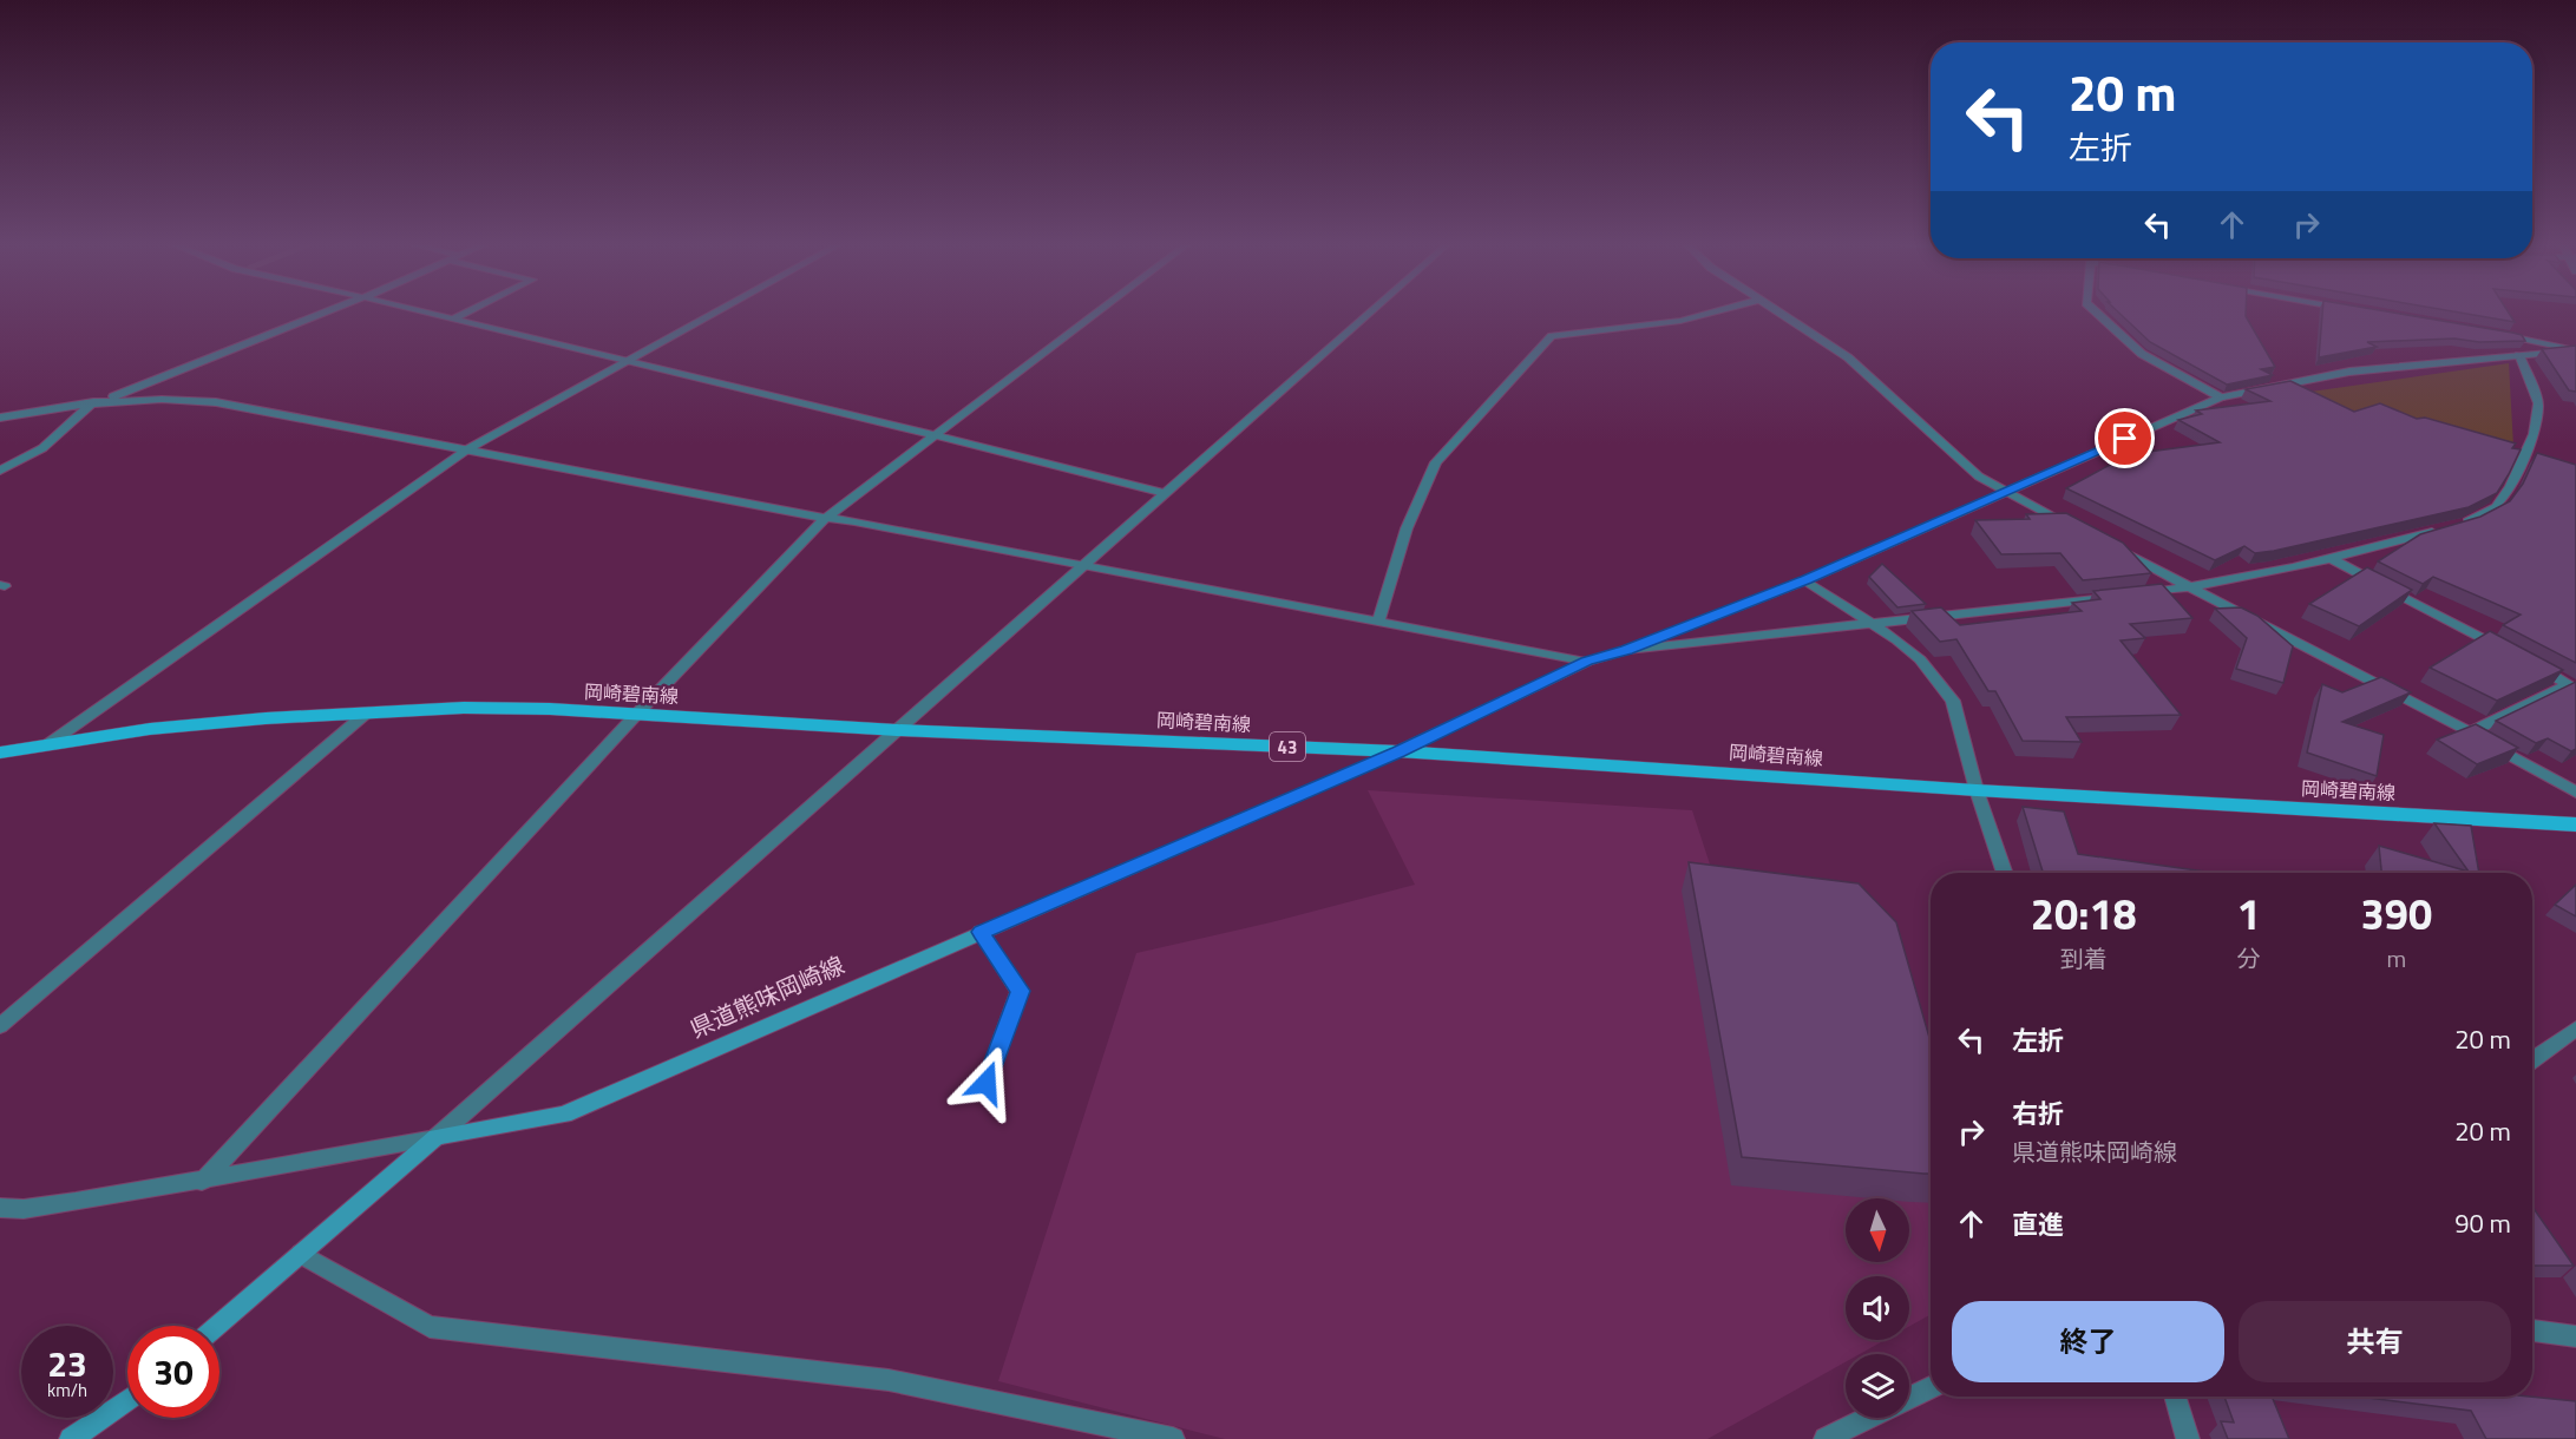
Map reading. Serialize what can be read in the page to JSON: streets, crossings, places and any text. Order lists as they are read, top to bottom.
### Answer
{
  "streets": {
    "main road": ["岡崎碧南線", "43", "県道熊味岡崎線"]
  },
  "crossings": [
    ["岡崎碧南線", "県道熊味岡崎線"]
  ],
  "north": "bottom",
  "page": {
    "turn": ["20 m", "左折"],
    "eta": [
      "20:18",
      "到着",
      "1",
      "分",
      "390",
      "m"
    ],
    "list": [
      {
        "name": "左折",
        "value": "20 m"
      },
      {
        "name": "右折",
        "note": "県道熊味岡崎線",
        "value": "20 m"
      },
      {
        "name": "直進",
        "value": "90 m"
      }
    ],
    "buttons": ["終了", "共有"],
    "speed": "23 km/h",
    "limit": "30"
  }
}
